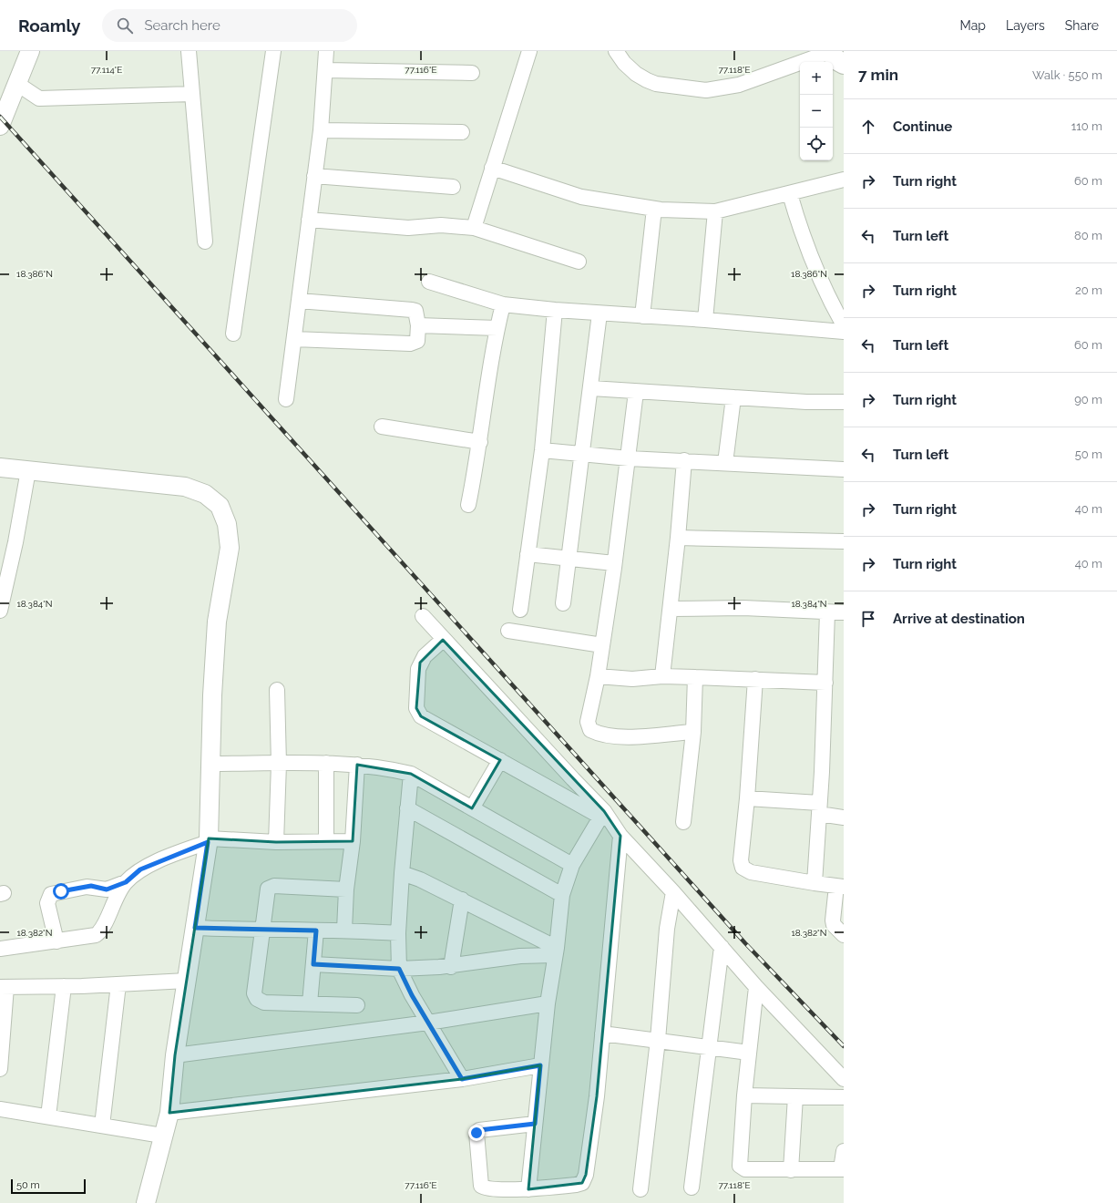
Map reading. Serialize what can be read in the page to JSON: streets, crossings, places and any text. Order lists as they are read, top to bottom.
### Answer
{
  "scale_bar": "50 m",
  "page": {
    "header": "Roamly",
    "search": "Search here",
    "nav": ["Map", "Layers", "Share"],
    "heading": ["7 min", "Walk · 550 m"],
    "map_buttons": ["+", "−"],
    "list": [
      ["Continue", "110 m"],
      ["Turn right", "60 m"],
      ["Turn left", "80 m"],
      ["Turn right", "20 m"],
      ["Turn left", "60 m"],
      ["Turn right", "90 m"],
      ["Turn left", "50 m"],
      ["Turn right", "40 m"],
      ["Turn right", "40 m"],
      "Arrive at destination"
    ],
    "scale": "50 m"
  },
  "coordinates": [
    "77.114°E",
    "77.116°E",
    "77.118°E",
    "18.386°N",
    "18.384°N",
    "18.382°N"
  ]
}
